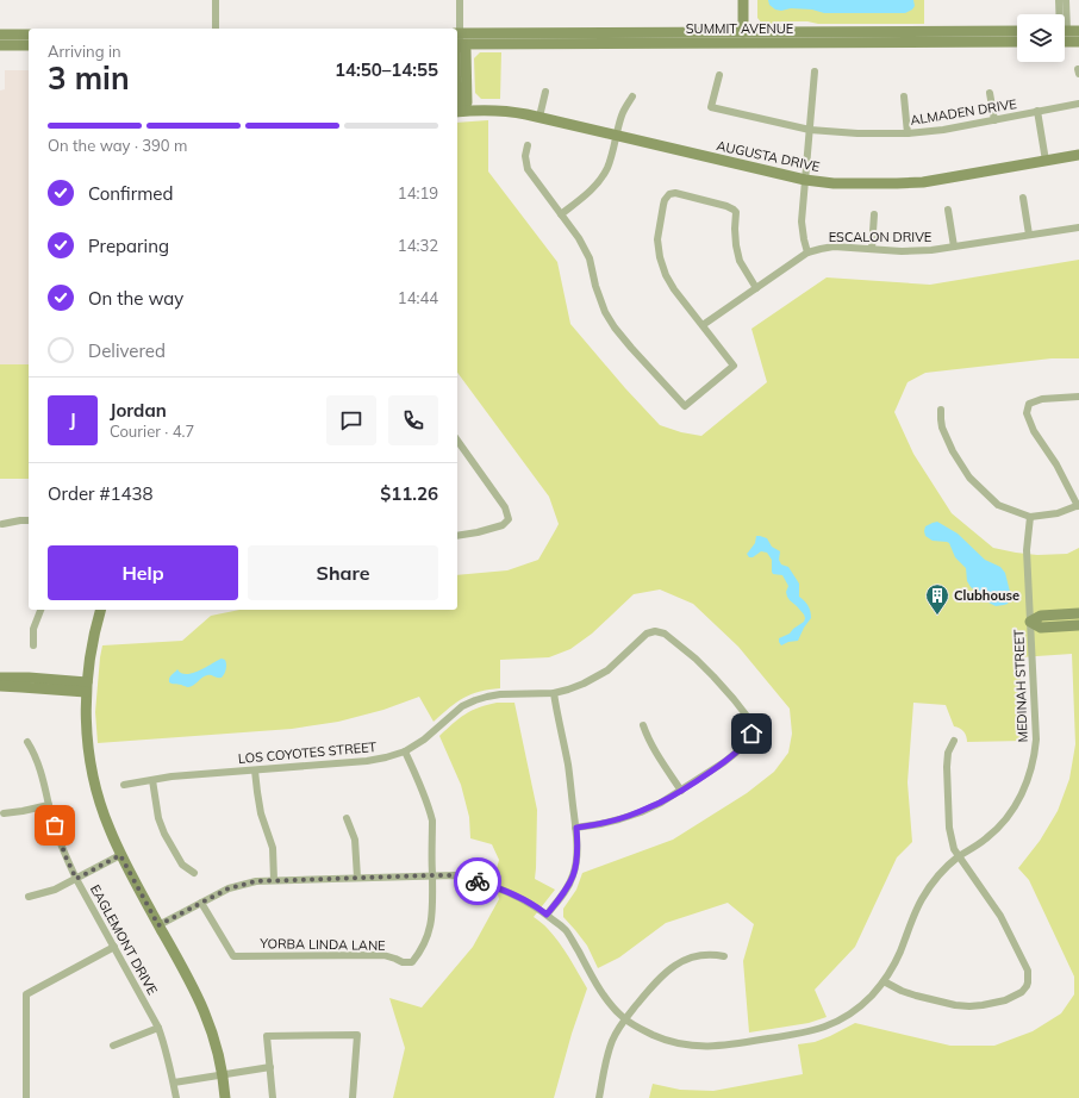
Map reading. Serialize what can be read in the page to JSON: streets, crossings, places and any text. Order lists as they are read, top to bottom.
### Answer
{
  "streets": {
    "street": [
      "SUMMIT AVENUE",
      "ALMADEN DRIVE",
      "AUGUSTA DRIVE",
      "ESCALON DRIVE",
      "MEDINAH STREET",
      "LOS COYOTES STREET",
      "EAGLEMONT DRIVE",
      "YORBA LINDA LANE"
    ]
  },
  "crossings": [
    ["MEDINAH STREET", "YORBA LINDA LANE"]
  ],
  "places": {
    "building": ["Clubhouse"]
  },
  "page": {
    "heading": ["3 min", "Arriving in", "14:50–14:55"],
    "panel": [
      "Jordan",
      "Courier · 4.7",
      "Order #1438",
      "$11.26"
    ],
    "bar": "On the way · 390 m",
    "list": [
      ["Confirmed", "14:19"],
      ["Preparing", "14:32"],
      ["On the way", "14:44"],
      "Delivered"
    ],
    "round": "J",
    "buttons": ["Help", "Share"]
  }
}
